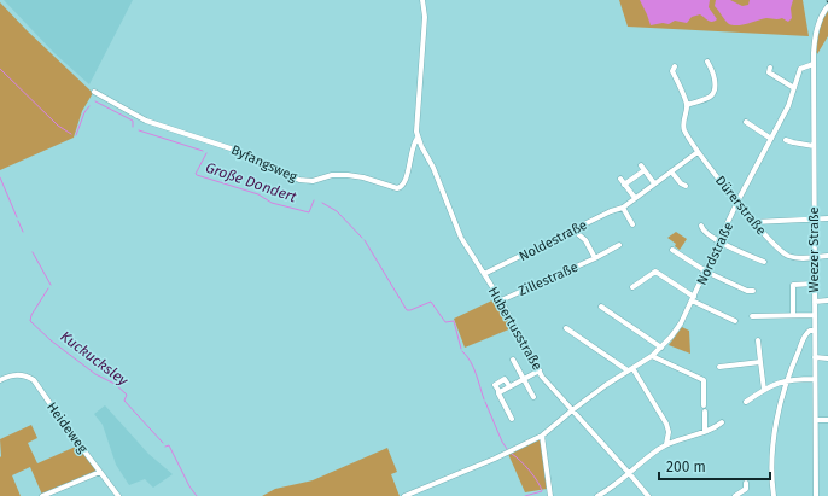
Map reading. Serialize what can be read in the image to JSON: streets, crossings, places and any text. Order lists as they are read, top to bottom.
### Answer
{
  "streets": {
    "street": [
      "Byfangsweg",
      "Dürerstraße",
      "Noldestraße",
      "Weezer Straße",
      "Nordstraße",
      "Zillestraße",
      "Hubertusstraße",
      "Heideweg"
    ]
  },
  "crossings": [
    ["Byfangsweg", "Hubertusstraße"],
    ["Dürerstraße", "Noldestraße"],
    ["Dürerstraße", "Weezer Straße"],
    ["Dürerstraße", "Nordstraße"],
    ["Noldestraße", "Zillestraße"],
    ["Noldestraße", "Hubertusstraße"],
    ["Weezer Straße", "Nordstraße"],
    ["Nordstraße", "Hubertusstraße"],
    ["Zillestraße", "Hubertusstraße"]
  ],
  "water": ["Große Dondert", "Kuckucksley"],
  "scale_bar": "200 m"
}
